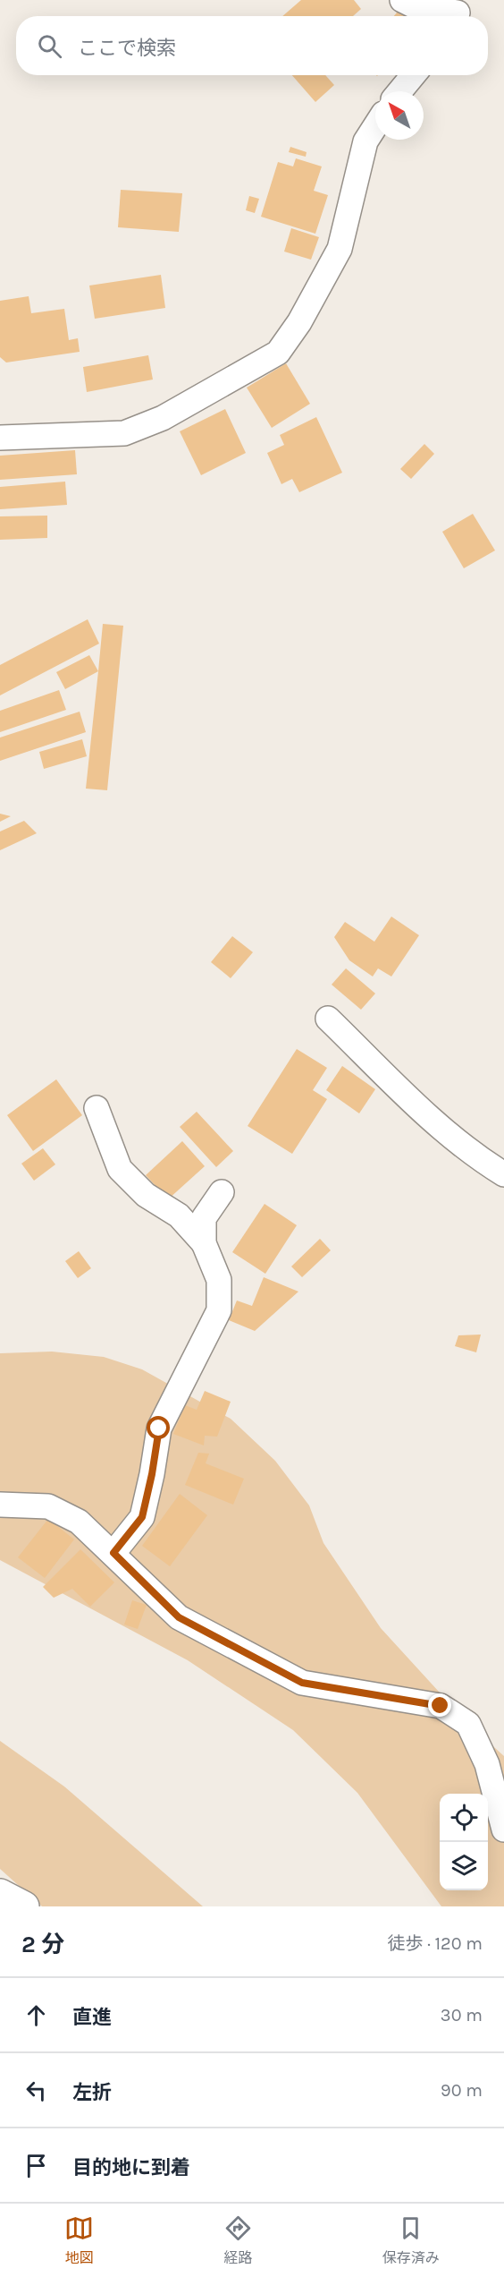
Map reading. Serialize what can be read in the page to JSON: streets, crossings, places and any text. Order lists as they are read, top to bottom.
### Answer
{
  "north": "top left",
  "page": {
    "search": "ここで検索",
    "heading": ["2 分", "徒歩 · 120 m"],
    "list": [
      ["直進", "30 m"],
      ["左折", "90 m"],
      "目的地に到着"
    ],
    "nav": ["地図", "経路", "保存済み"]
  }
}
